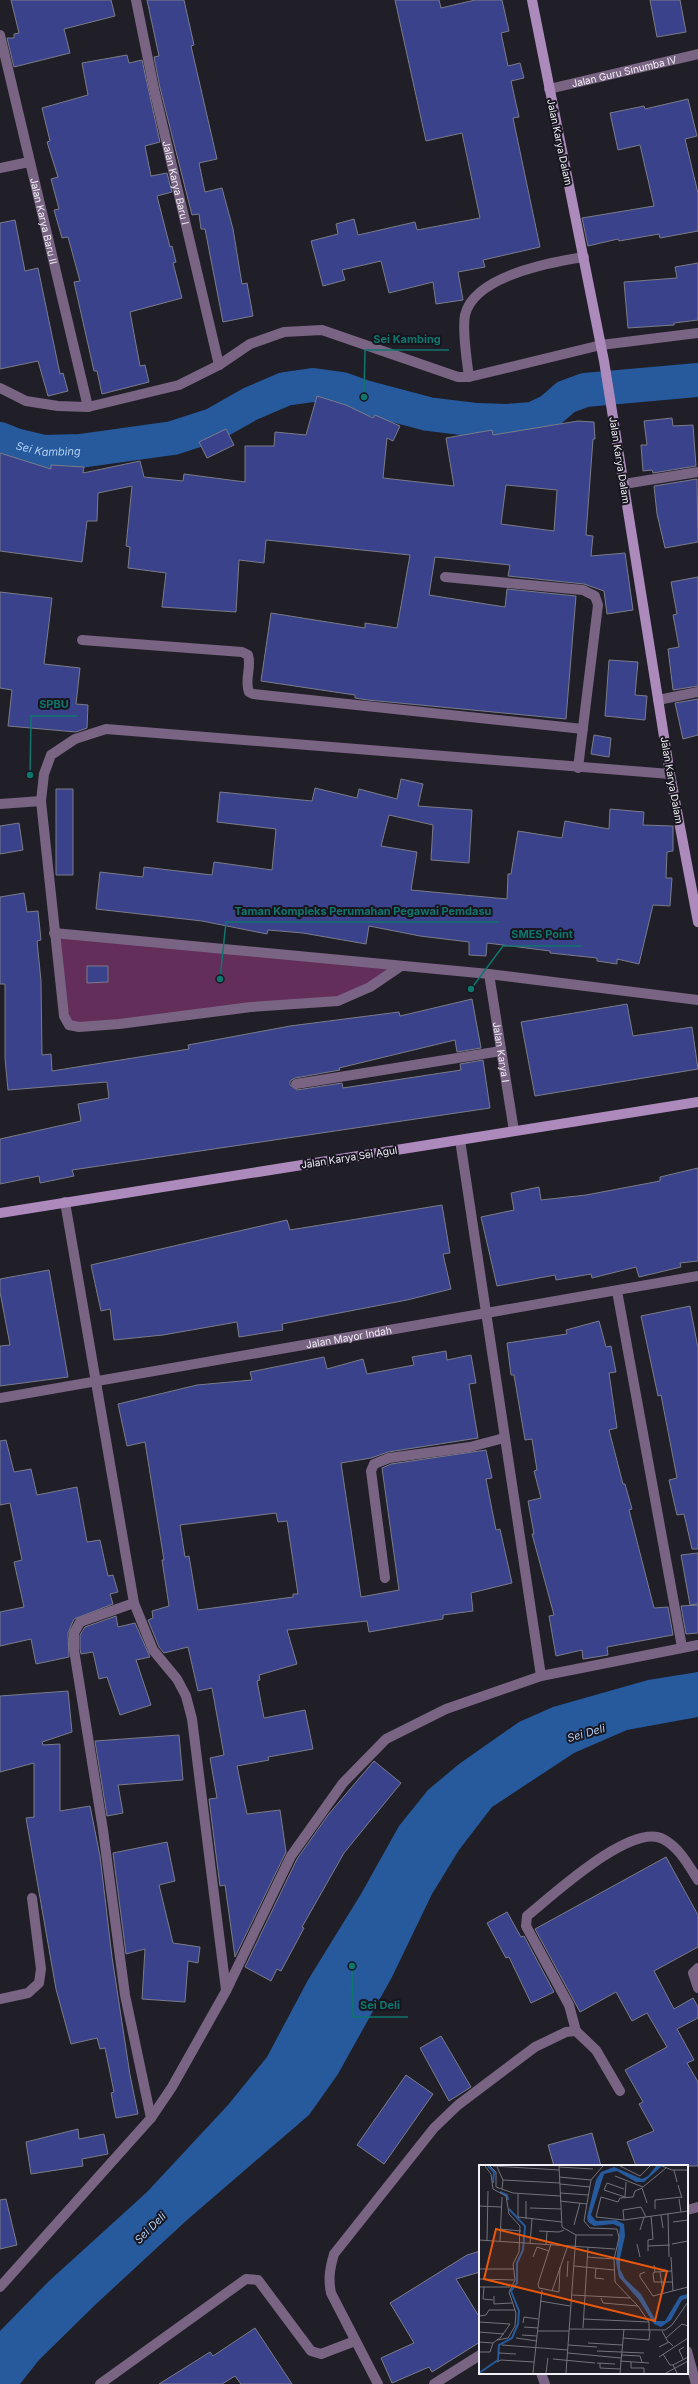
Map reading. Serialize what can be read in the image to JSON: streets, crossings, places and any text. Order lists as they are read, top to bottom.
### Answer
{
  "streets": {
    "street": [
      "Jalan Guru Sinumba IV",
      "Jalan Karya Dalam",
      "Jalan Karya Baru I",
      "Jalan Karya Baru II",
      "Jalan Karya I",
      "Jalan Karya Sei Agul",
      "Jalan Mayor Indah"
    ]
  },
  "crossings": [
    ["Jalan Guru Sinumba IV", "Jalan Karya Dalam"],
    ["Jalan Karya I", "Jalan Karya Sei Agul"]
  ],
  "water": ["Sei Kambing", "Sei Deli"],
  "places": [
    "Sei Kambing",
    "SPBU",
    "Taman Kompleks Perumahan Pegawai Pemdasu",
    "SMES Point",
    "Sei Deli"
  ]
}
